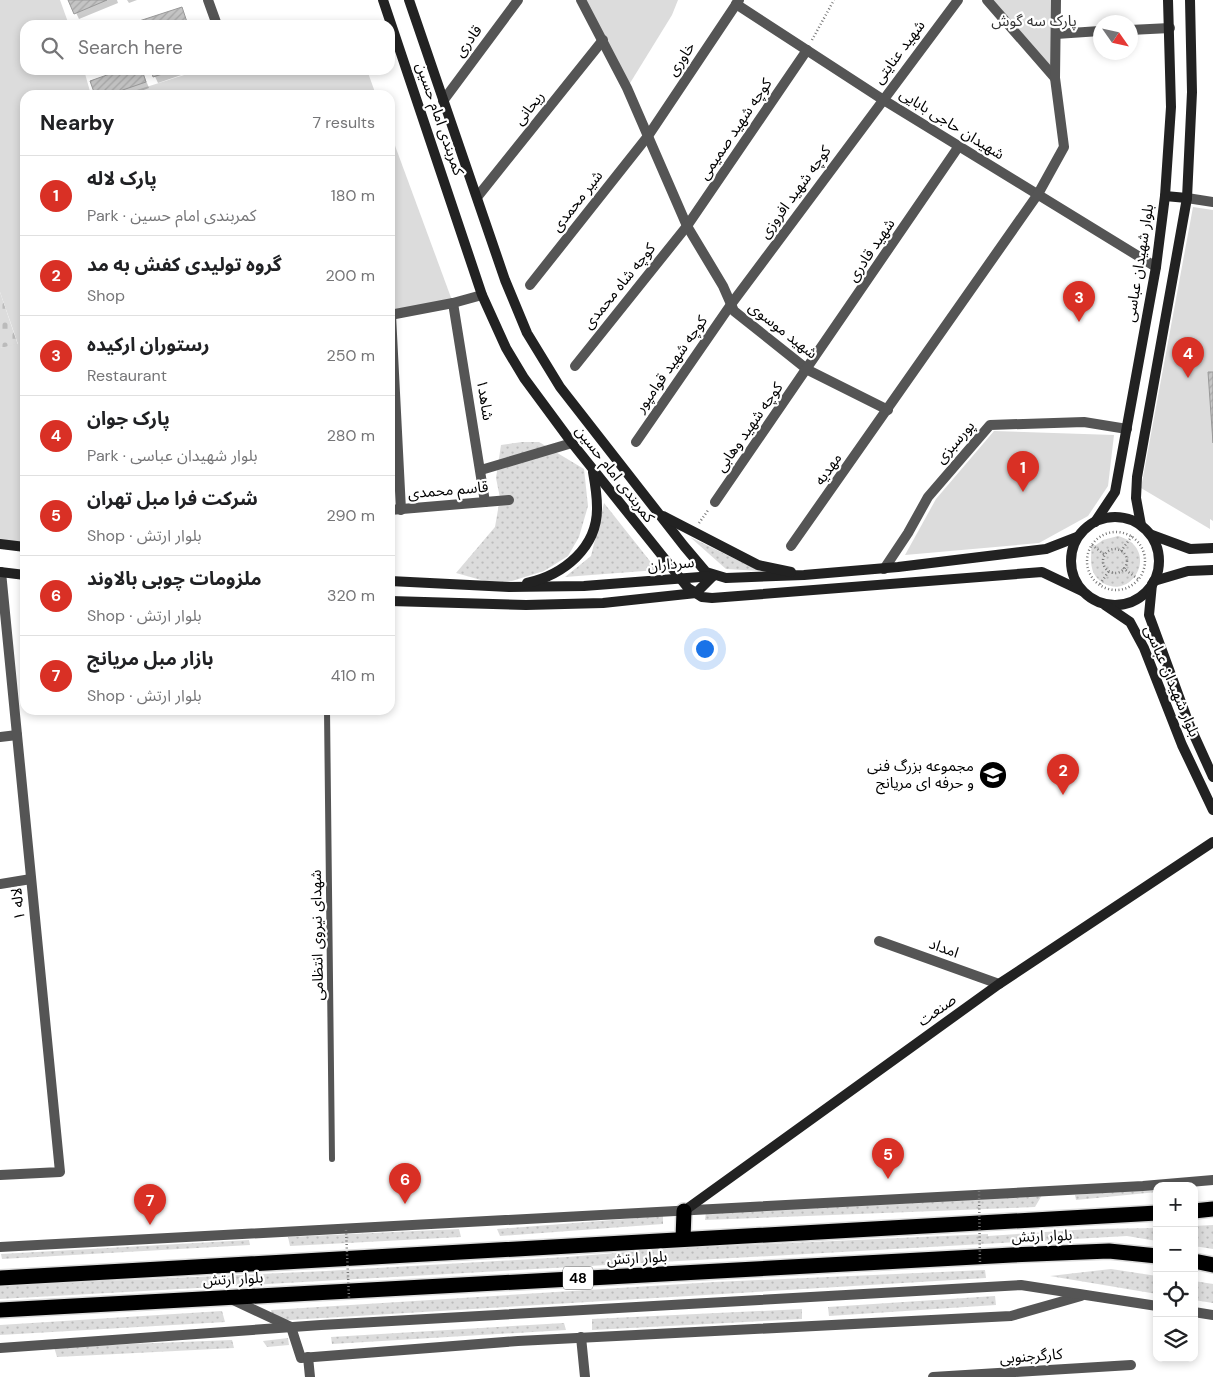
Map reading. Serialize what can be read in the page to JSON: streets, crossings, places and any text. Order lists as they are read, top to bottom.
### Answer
{
  "streets": {
    "highway": ["بلوار ارتش", "48"],
    "main road": [
      "کمربندی امام حسین",
      "بلوار شهیدان عباسی",
      "سرداران",
      "صنعت"
    ],
    "street": [
      "قادری",
      "شهید عنایتی",
      "خاوری",
      "ریحانی",
      "شهیدان حاجی بابایی",
      "کوچه شهید صمیمی",
      "کوچه شهید افروزی",
      "شیر محمدی",
      "شهید قادری",
      "کوچه شاه محمدی",
      "شهید موسوی",
      "کوچه شهید قوامپور",
      "شاهد۱",
      "کوچه شهید وهابی",
      "پورسبزی",
      "مهدیه",
      "قاسم محمدی",
      "لاله ۱",
      "امداد",
      "کارگرجنوبی"
    ],
    "lane": ["شهدای نیروی انتظامی"]
  },
  "crossings": [
    ["قادری", "کمربندی امام حسین"],
    ["شهید عنایتی", "شهیدان حاجی بابایی"],
    ["شهید عنایتی", "کوچه شهید افروزی"],
    ["خاوری", "شهیدان حاجی بابایی"],
    ["خاوری", "شیر محمدی"],
    ["خاوری", "شهید موسوی"],
    ["ریحانی", "کمربندی امام حسین"],
    ["ریحانی", "شهید موسوی"],
    ["کمربندی امام حسین", "سرداران"],
    ["شهیدان حاجی بابایی", "کوچه شهید صمیمی"],
    ["شهیدان حاجی بابایی", "کوچه شهید افروزی"],
    ["شهیدان حاجی بابایی", "شهید قادری"],
    ["شهیدان حاجی بابایی", "بلوار شهیدان عباسی"],
    ["کوچه شهید صمیمی", "کوچه شاه محمدی"],
    ["کوچه شهید صمیمی", "شهید موسوی"],
    ["کوچه شهید افروزی", "شهید موسوی"],
    ["کوچه شهید افروزی", "کوچه شهید قوامپور"],
    ["شیر محمدی", "شهید موسوی"],
    ["شهید قادری", "شهید موسوی"],
    ["شهید قادری", "کوچه شهید وهابی"],
    ["بلوار شهیدان عباسی", "پورسبزی"],
    ["کوچه شاه محمدی", "شهید موسوی"],
    ["شهید موسوی", "کوچه شهید قوامپور"],
    ["شهید موسوی", "کوچه شهید وهابی"],
    ["شهید موسوی", "مهدیه"],
    ["شاهد۱", "قاسم محمدی"],
    ["امداد", "صنعت"]
  ],
  "parks": ["پارک سه گوش"],
  "places": {
    "school or university": ["مجموعه بزرگ فنی و حرفه ای مریانج"]
  },
  "north": "bottom right",
  "page": {
    "search": "Search here",
    "heading": ["Nearby", "7 results"],
    "list": [
      {
        "mark": "1",
        "name": "پارک لاله",
        "note": "Park · کمربندی امام حسین",
        "value": "180 m"
      },
      {
        "mark": "2",
        "name": "گروه تولیدی کفش به مد",
        "note": "Shop",
        "value": "200 m"
      },
      {
        "mark": "3",
        "name": "رستوران ارکیده",
        "note": "Restaurant",
        "value": "250 m"
      },
      {
        "mark": "4",
        "name": "پارک جوان",
        "note": "Park · بلوار شهیدان عباسی",
        "value": "280 m"
      },
      {
        "mark": "5",
        "name": "شرکت فرا مبل تهران",
        "note": "Shop · بلوار ارتش",
        "value": "290 m"
      },
      {
        "mark": "6",
        "name": "ملزومات چوبی بالاوند",
        "note": "Shop · بلوار ارتش",
        "value": "320 m"
      },
      {
        "mark": "7",
        "name": "بازار مبل مریانج",
        "note": "Shop · بلوار ارتش",
        "value": "410 m"
      }
    ],
    "pins": [
      "3",
      "4",
      "1",
      "2",
      "5",
      "6",
      "7"
    ],
    "map_buttons": ["+", "−"]
  }
}
